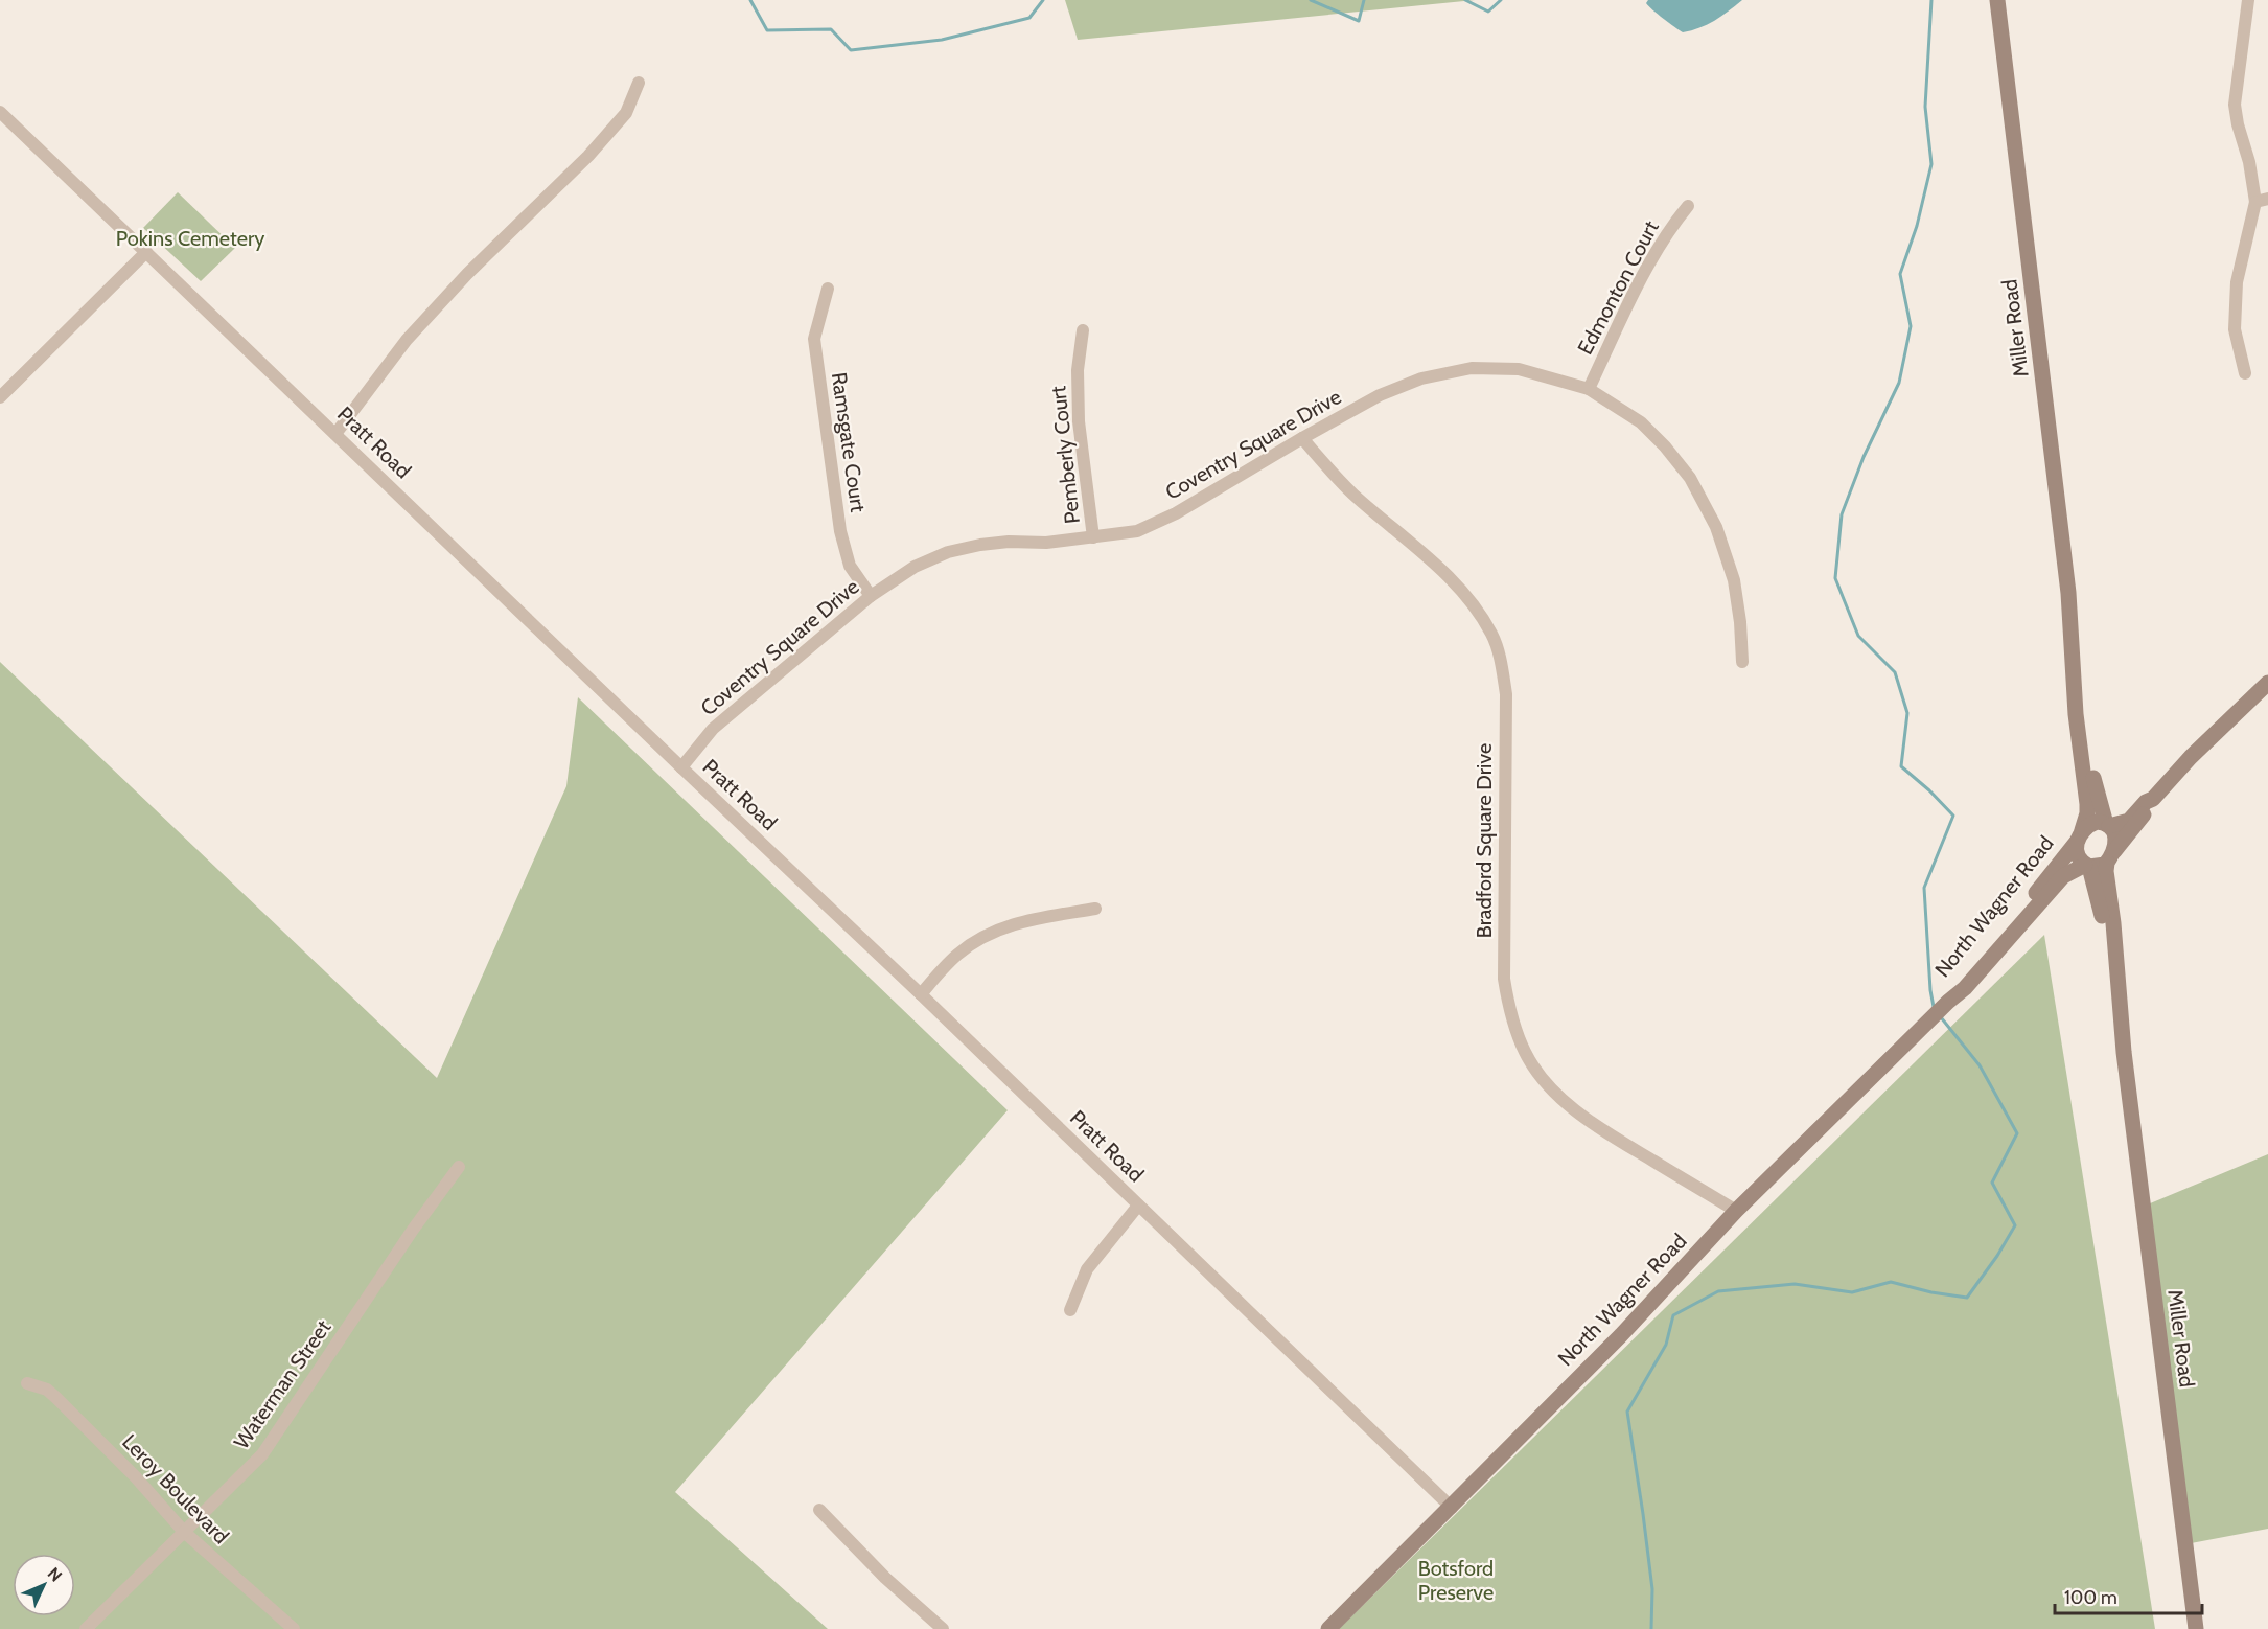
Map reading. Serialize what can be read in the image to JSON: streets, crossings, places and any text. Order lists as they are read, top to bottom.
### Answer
{
  "streets": {
    "main road": ["Miller Road", "North Wagner Road"],
    "street": [
      "Edmonton Court",
      "Pratt Road",
      "Ramsgate Court",
      "Coventry Square Drive",
      "Pemberly Court",
      "Bradford Square Drive",
      "Waterman Street",
      "Leroy Boulevard"
    ]
  },
  "crossings": [
    ["Edmonton Court", "Coventry Square Drive"],
    ["Miller Road", "North Wagner Road"],
    ["Pratt Road", "Coventry Square Drive"],
    ["Pratt Road", "North Wagner Road"],
    ["Ramsgate Court", "Coventry Square Drive"],
    ["Coventry Square Drive", "Pemberly Court"],
    ["Coventry Square Drive", "Bradford Square Drive"],
    ["Bradford Square Drive", "North Wagner Road"],
    ["Waterman Street", "Leroy Boulevard"]
  ],
  "parks": ["Pokins Cemetery", "Botsford Preserve"],
  "scale_bar": "100 m",
  "north": "top right"
}
